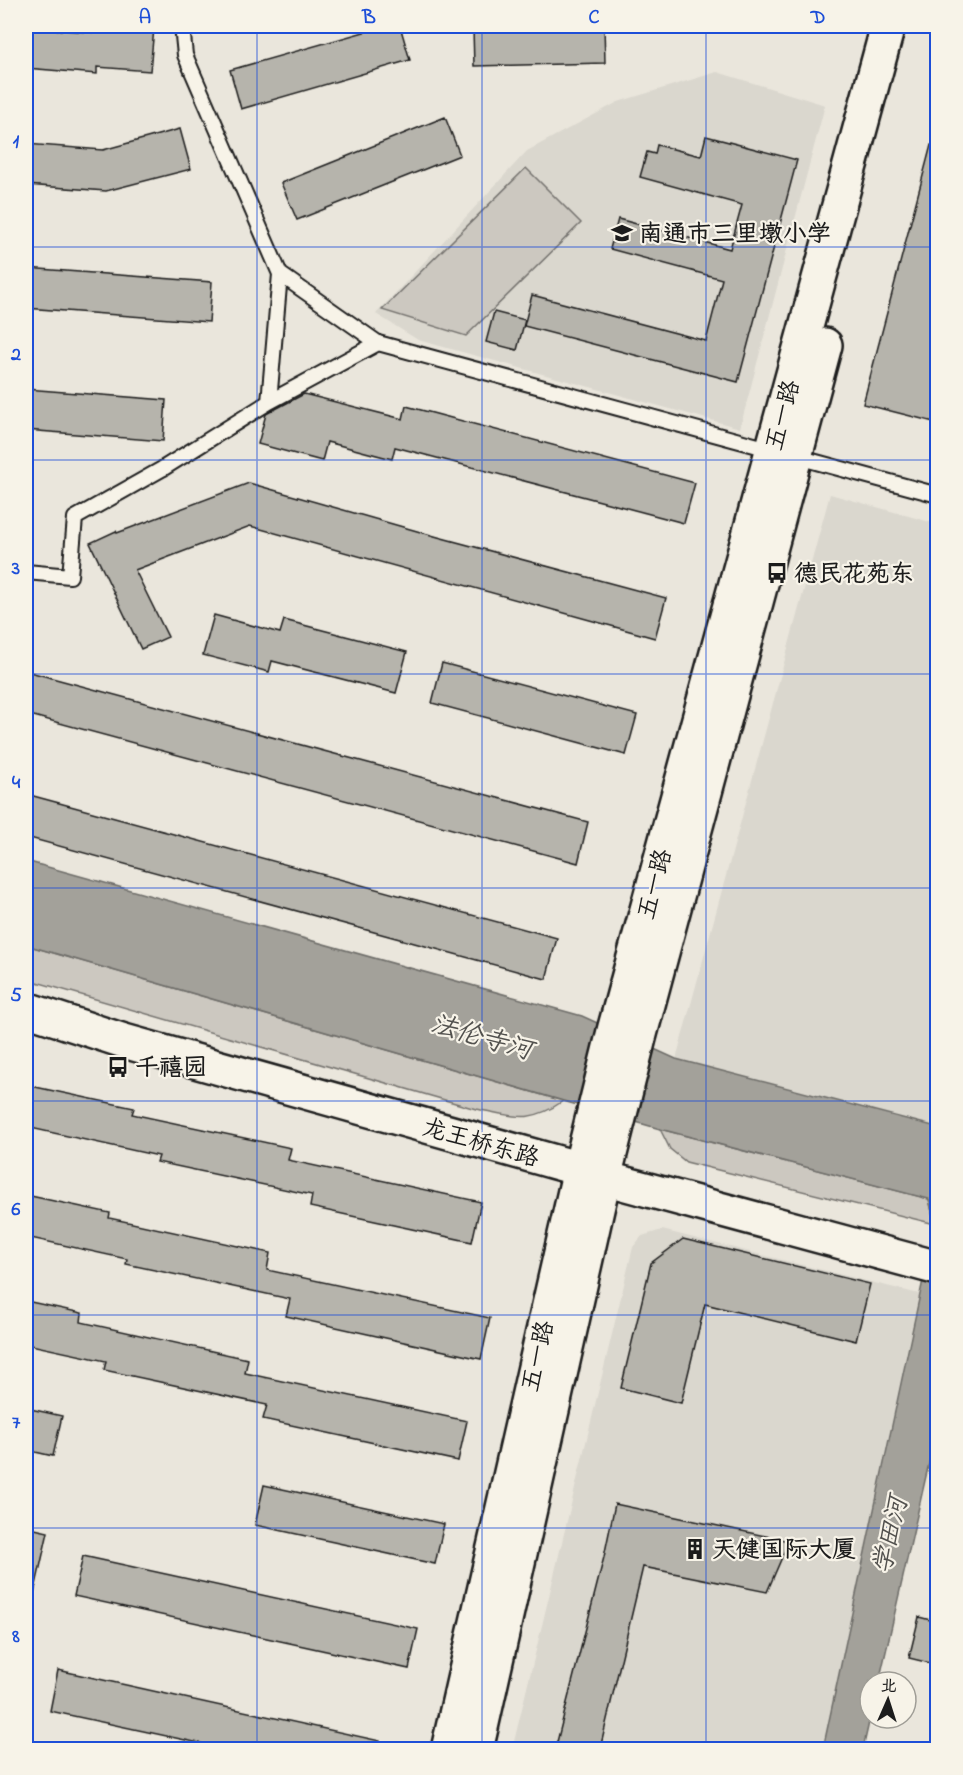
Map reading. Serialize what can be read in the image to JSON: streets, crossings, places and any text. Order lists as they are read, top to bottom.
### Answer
{
  "streets": {
    "main road": ["五一路", "龙王桥东路"]
  },
  "crossings": [
    ["五一路", "龙王桥东路"]
  ],
  "water": ["法伦寺河", "学田河"],
  "places": {
    "school or university": ["南通市三里墩小学"],
    "bus stop": ["德民花苑东", "千禧园"],
    "building": ["天健国际大厦"]
  },
  "north": "top",
  "grid": {
    "columns": [
      "A",
      "B",
      "C",
      "D"
    ],
    "rows": [
      "1",
      "2",
      "3",
      "4",
      "5",
      "6",
      "7",
      "8"
    ]
  }
}
